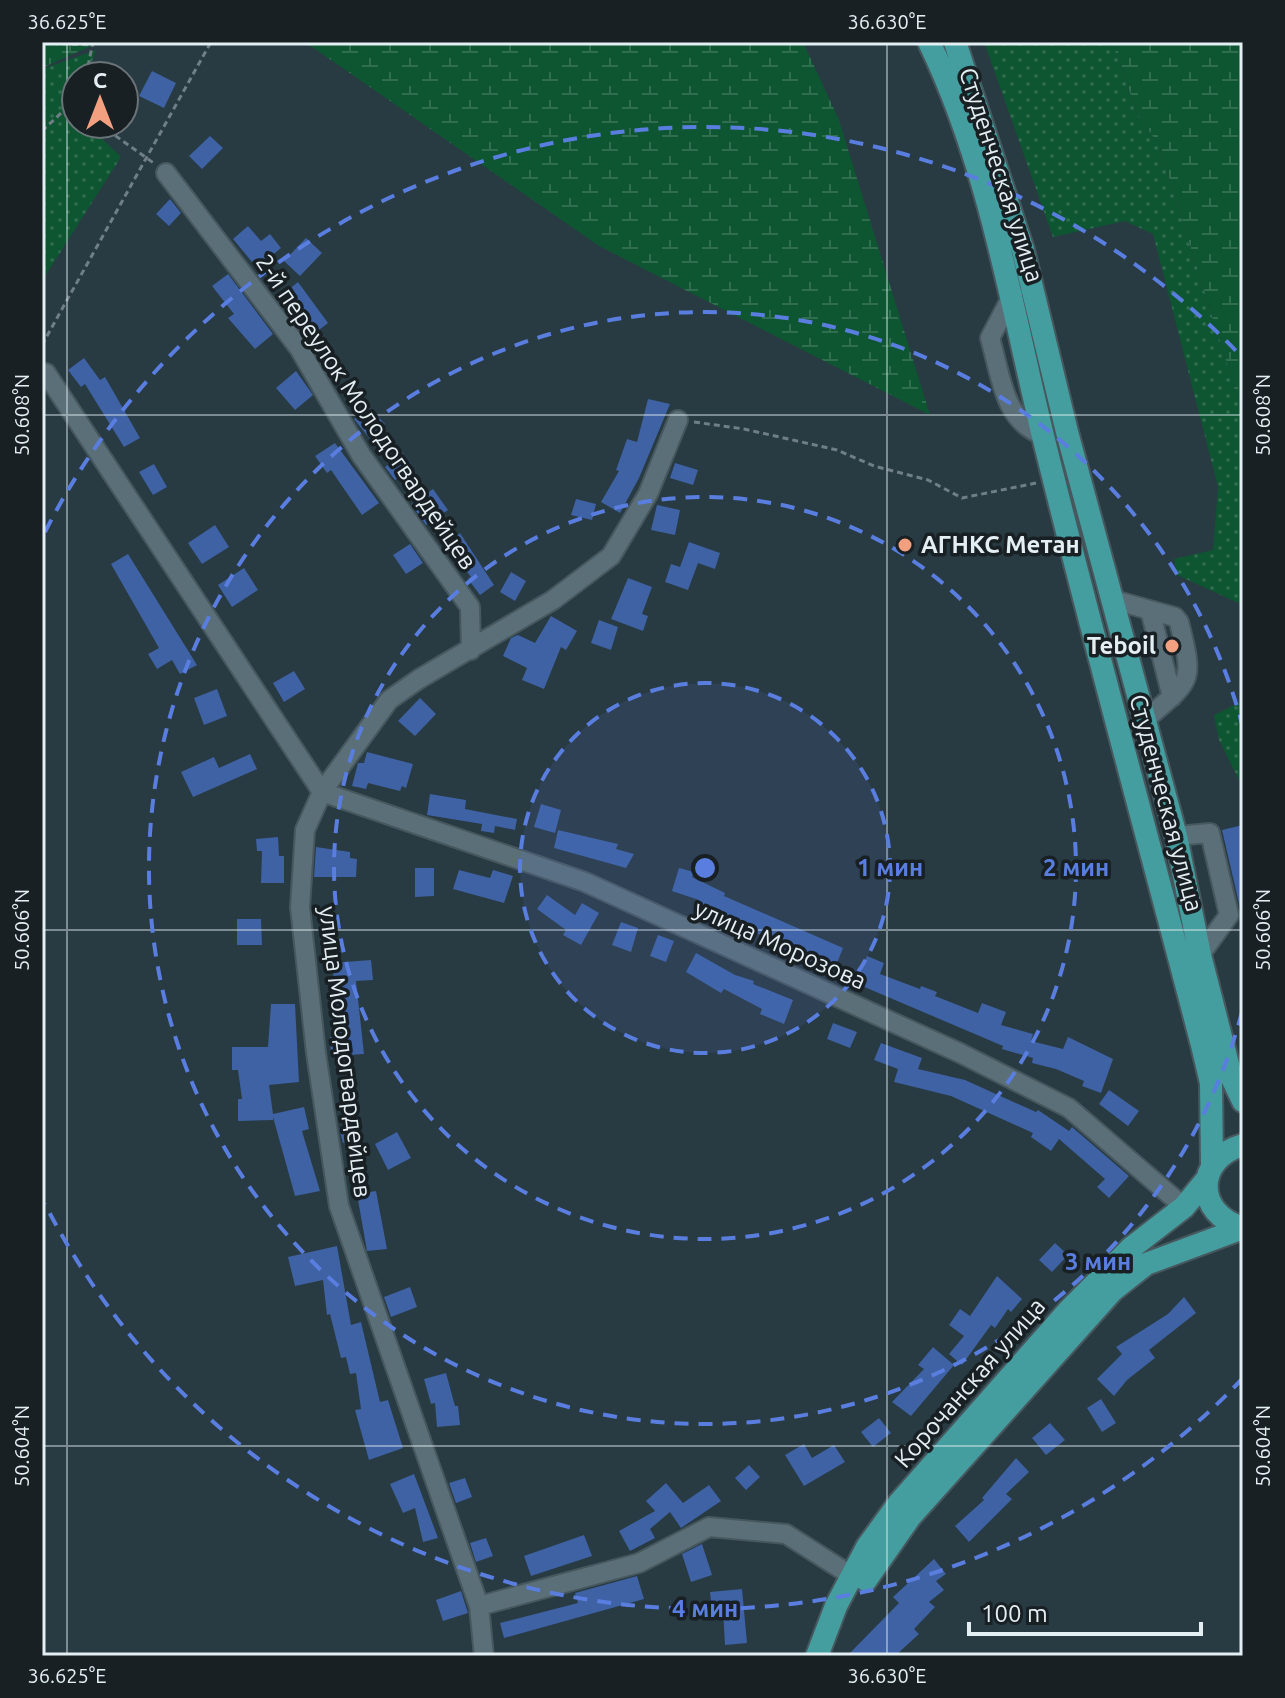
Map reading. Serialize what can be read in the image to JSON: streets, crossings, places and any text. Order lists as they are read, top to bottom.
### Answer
{
  "streets": {
    "main road": ["Студенческая улица", "Корочанская улица"],
    "street": ["2-й переулок Молодогвардейцев", "улица Морозова", "улица Молодогвардейцев"]
  },
  "crossings": [
    ["Студенческая улица", "Корочанская улица"],
    ["2-й переулок Молодогвардейцев", "улица Молодогвардейцев"],
    ["улица Морозова", "улица Молодогвардейцев"],
    ["улица Морозова", "Корочанская улица"]
  ],
  "places": ["АГНКС Метан", "Teboil"],
  "scale_bar": "100 m",
  "north": "top",
  "coordinates": [
    "36.625°E",
    "36.630°E",
    "50.608°N",
    "50.606°N",
    "50.604°N"
  ],
  "rings": [
    "1 мин",
    "2 мин",
    "3 мин",
    "4 мин"
  ]
}
